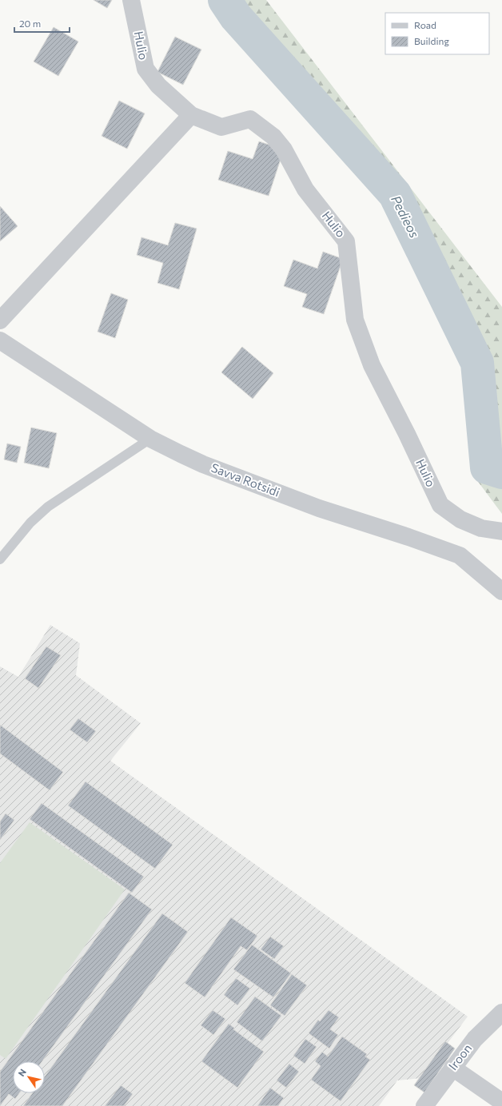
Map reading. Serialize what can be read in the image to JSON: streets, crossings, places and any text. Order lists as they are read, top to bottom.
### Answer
{
  "streets": {
    "street": ["Hulio", "Savva Rotsidi", "Iroon"]
  },
  "water": ["Pedieos"],
  "legend": ["Road", "Building"],
  "scale_bar": "20 m",
  "north": "top left"
}
